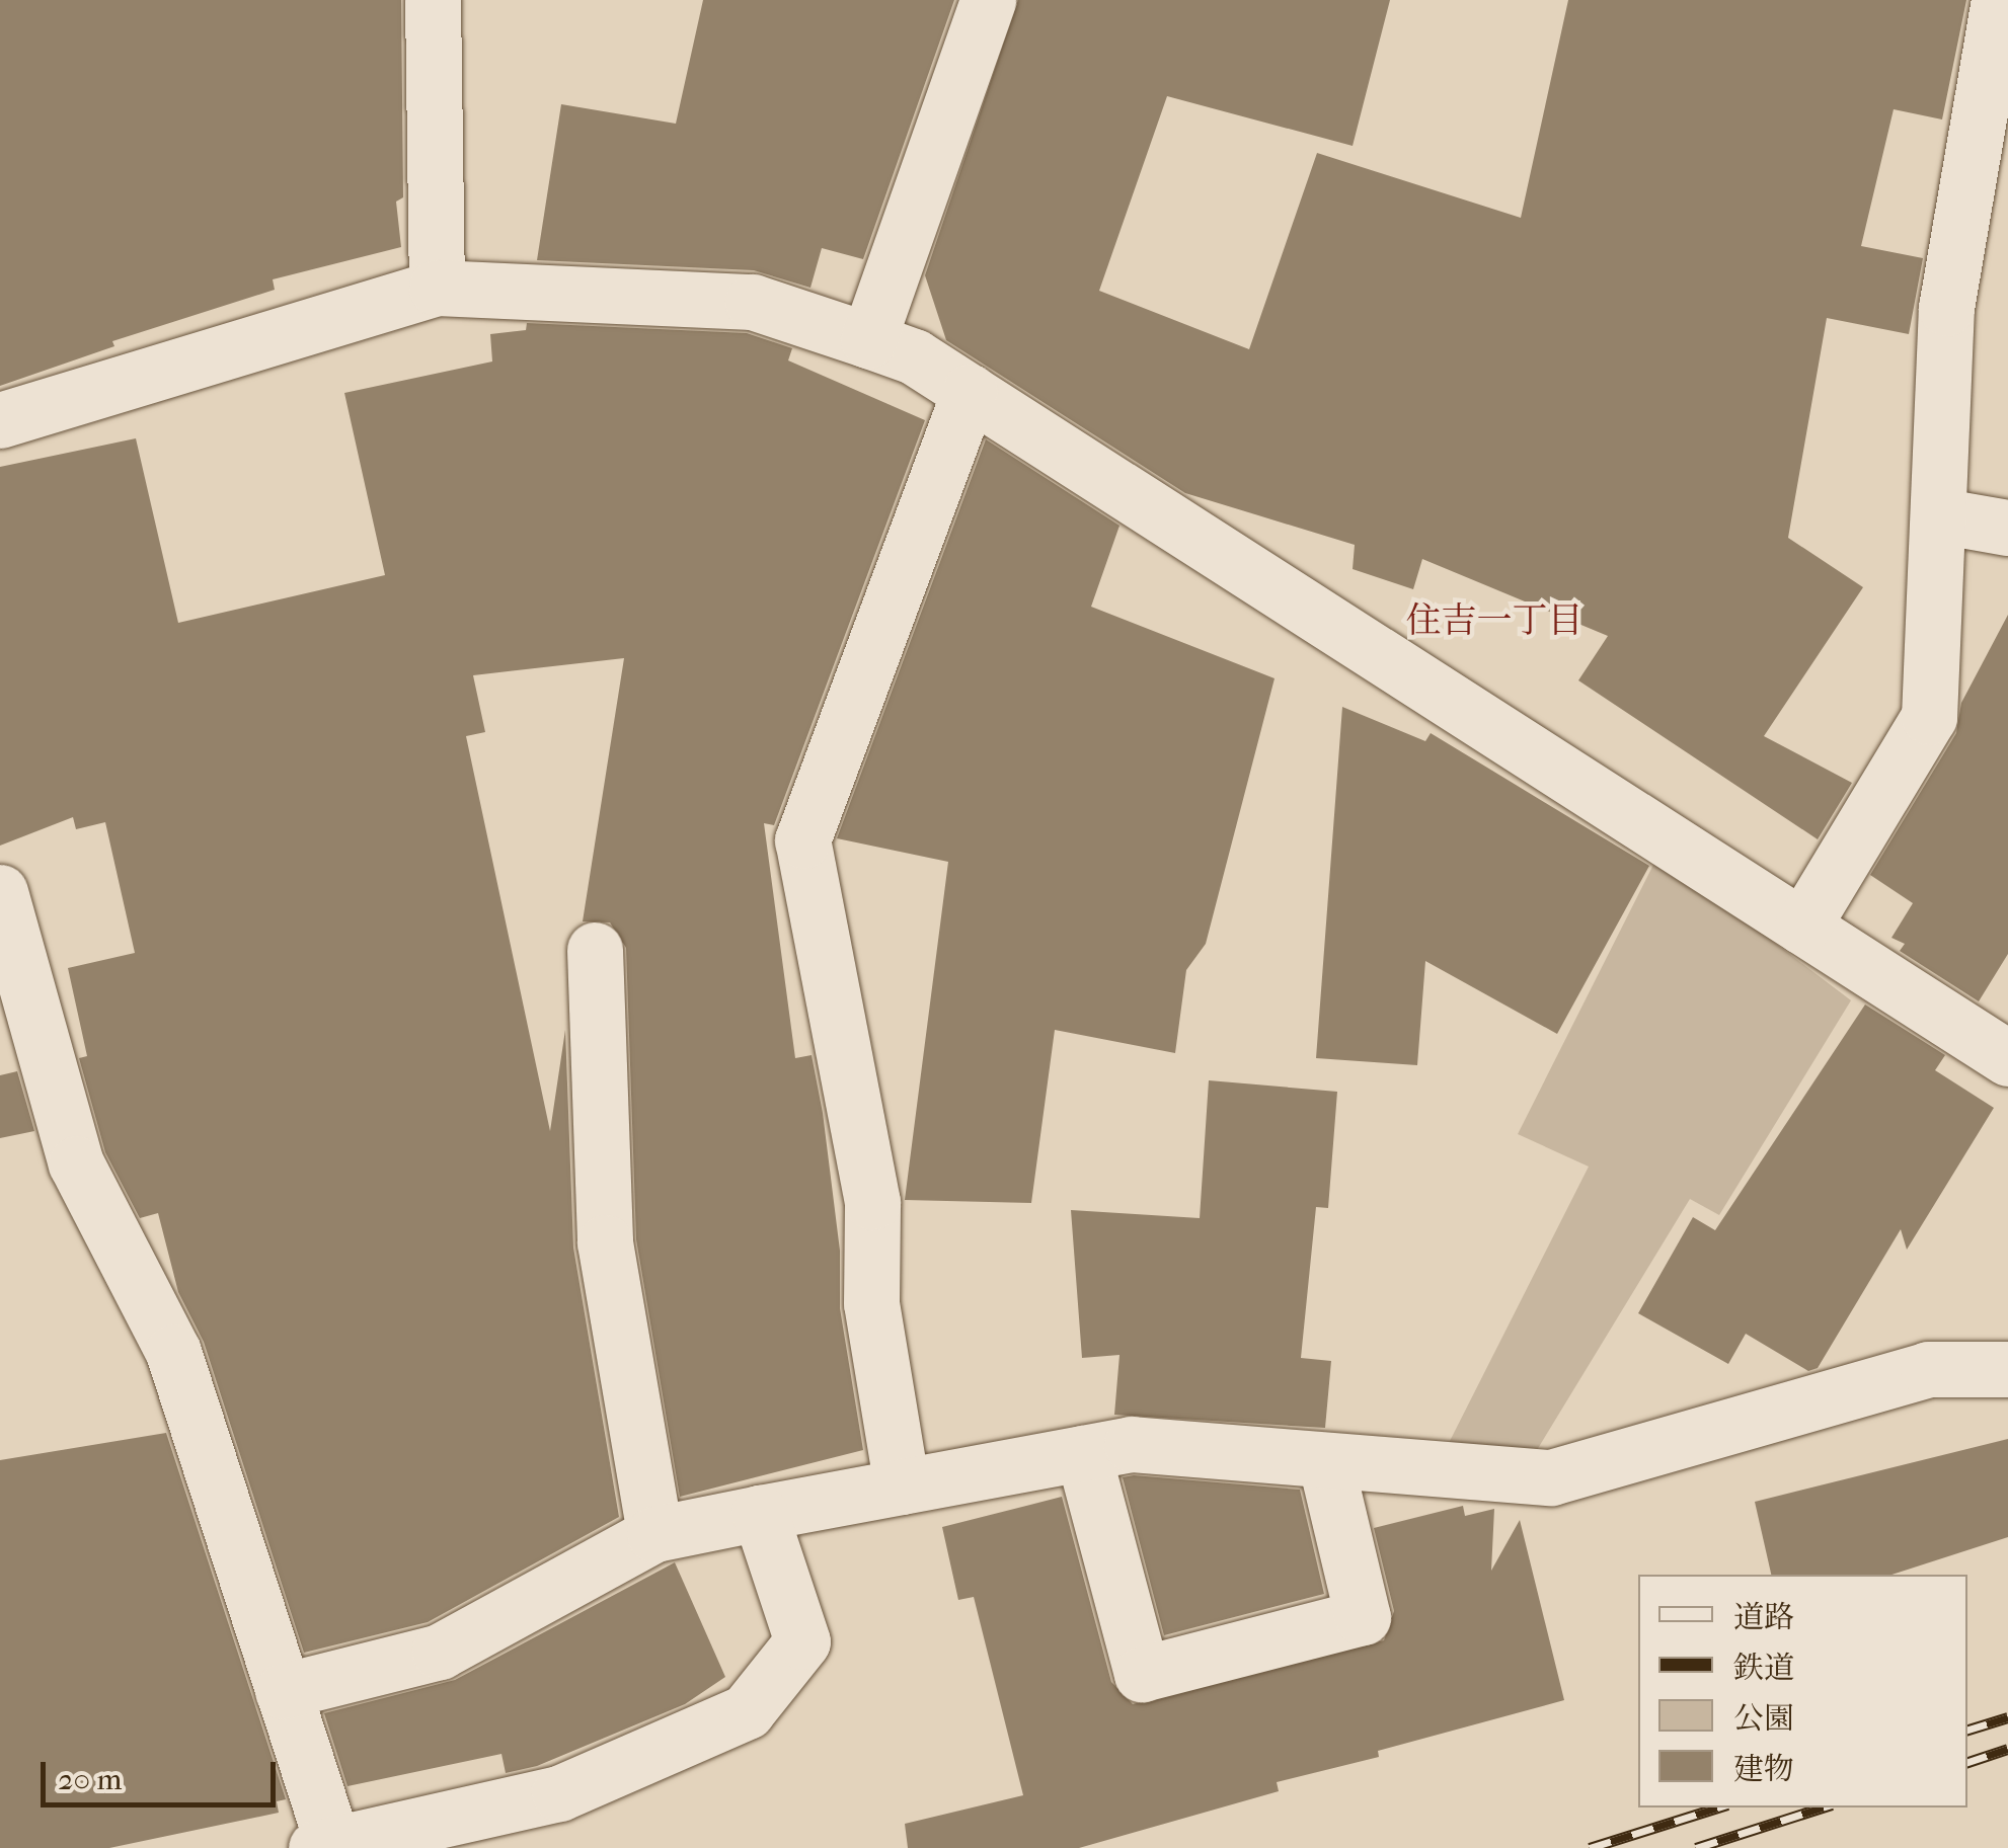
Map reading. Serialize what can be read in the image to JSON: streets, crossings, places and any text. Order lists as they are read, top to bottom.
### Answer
{
  "districts": ["住吉一丁目"],
  "legend": [
    "道路",
    "鉄道",
    "公園",
    "建物"
  ],
  "scale_bar": "20 m"
}
